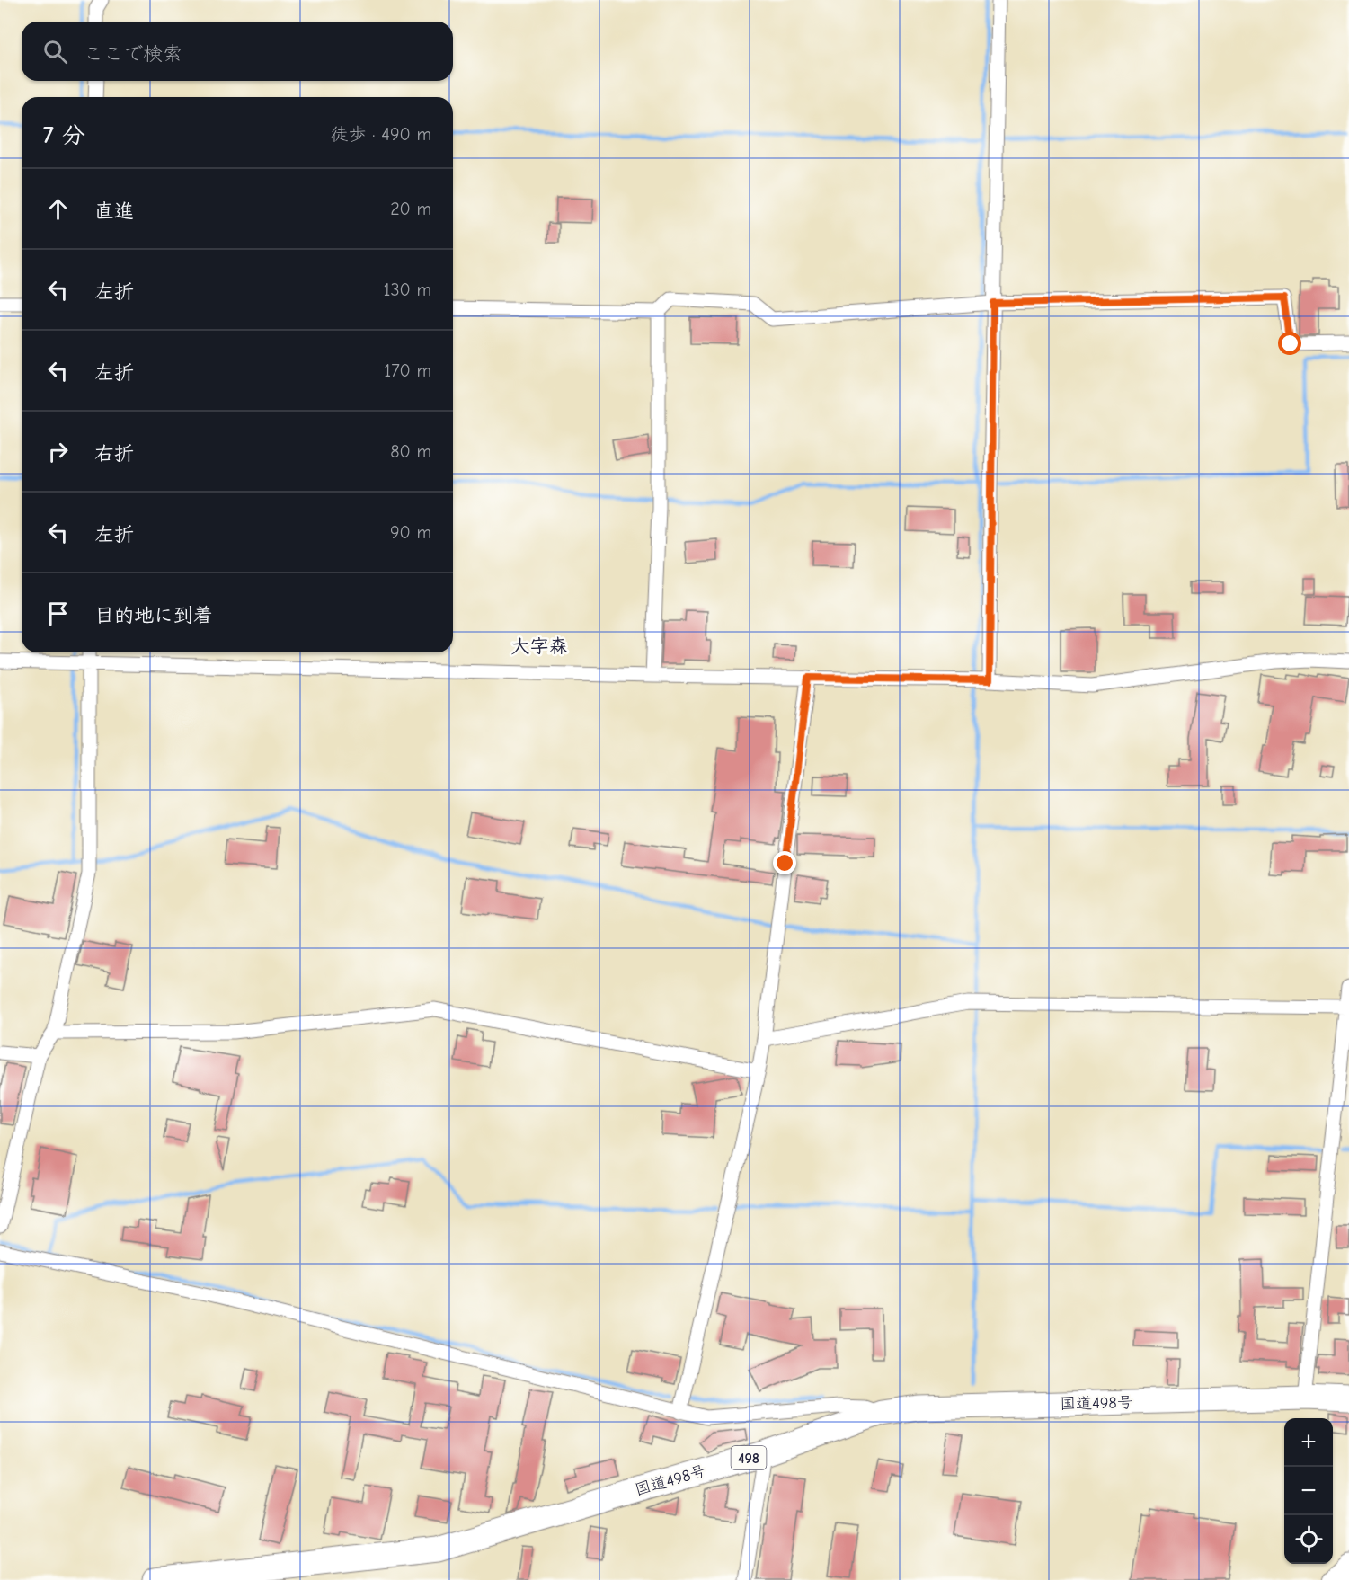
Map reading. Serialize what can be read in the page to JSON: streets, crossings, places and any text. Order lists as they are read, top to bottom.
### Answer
{
  "streets": {
    "highway": ["国道498号", "498"]
  },
  "districts": ["大字森"],
  "page": {
    "search": "ここで検索",
    "heading": ["7 分", "徒歩 · 490 m"],
    "list": [
      ["直進", "20 m"],
      ["左折", "130 m"],
      ["左折", "170 m"],
      ["右折", "80 m"],
      ["左折", "90 m"],
      "目的地に到着"
    ],
    "map_buttons": ["+", "−"]
  }
}
